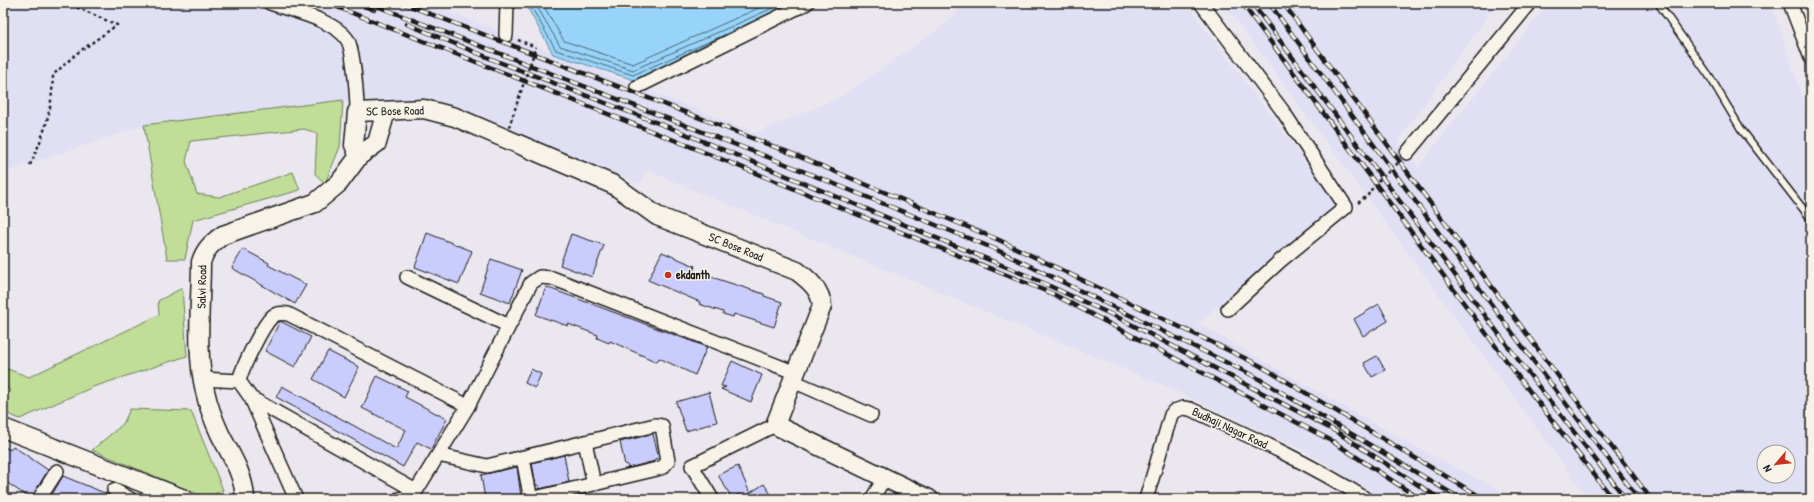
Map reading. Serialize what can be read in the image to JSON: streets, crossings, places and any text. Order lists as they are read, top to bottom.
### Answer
{
  "streets": {
    "street": ["SC Bose Road", "Salvi Road", "Budhaji Nagar Road"]
  },
  "crossings": [
    ["SC Bose Road", "Salvi Road"]
  ],
  "places": ["ekdanth"],
  "north": "bottom left"
}
